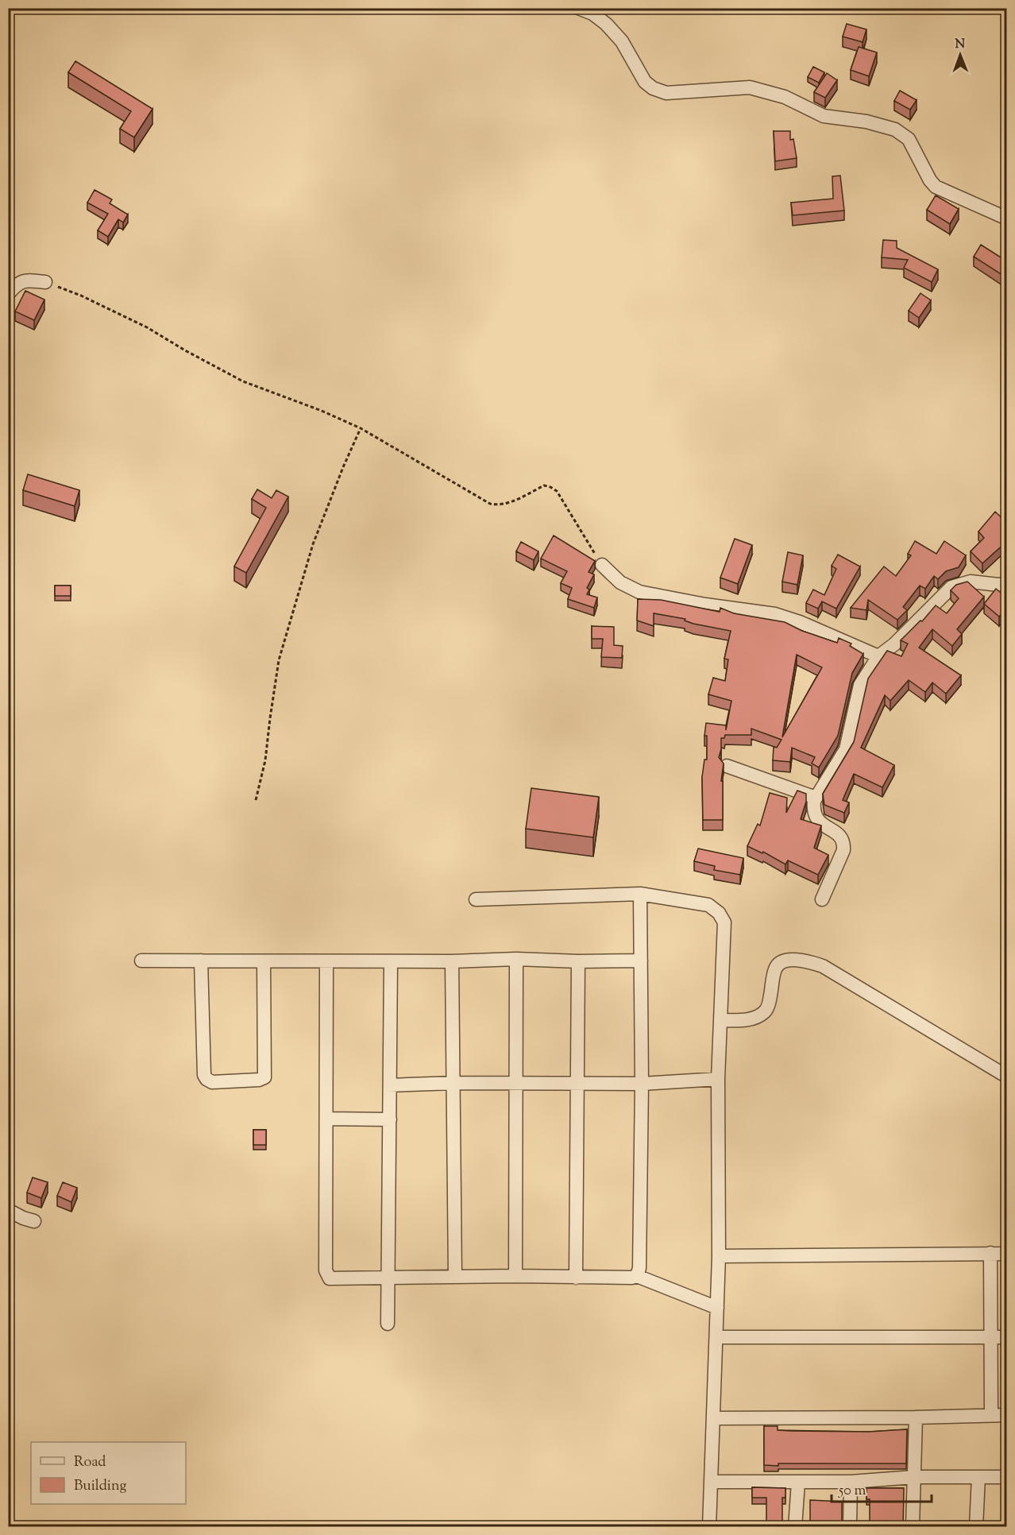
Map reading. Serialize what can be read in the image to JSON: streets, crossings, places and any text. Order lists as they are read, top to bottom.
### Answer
{
  "legend": ["Road", "Building"],
  "scale_bar": "50 m",
  "north": "top"
}
